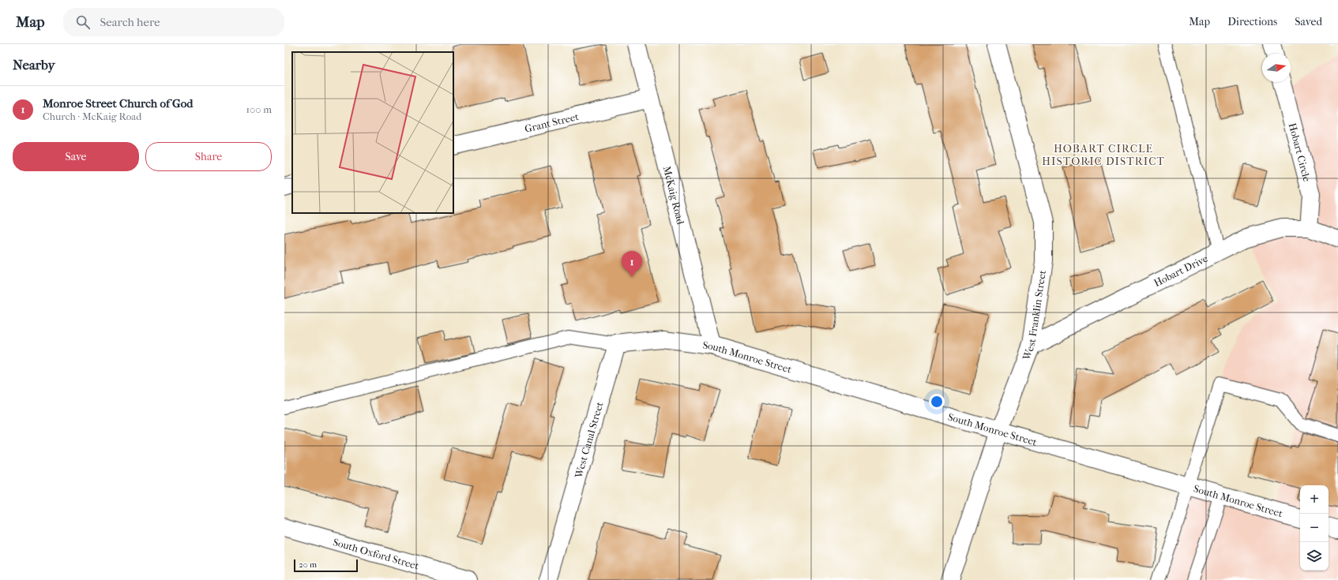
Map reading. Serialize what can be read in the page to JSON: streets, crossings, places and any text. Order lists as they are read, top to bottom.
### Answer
{
  "streets": {
    "street": [
      "Grant Street",
      "Hobart Circle",
      "McKaig Road",
      "Hobart Drive",
      "West Franklin Street",
      "South Monroe Street",
      "West Canal Street",
      "South Oxford Street"
    ]
  },
  "crossings": [
    ["Grant Street", "McKaig Road"],
    ["Hobart Circle", "Hobart Drive"],
    ["McKaig Road", "South Monroe Street"],
    ["Hobart Drive", "West Franklin Street"],
    ["West Franklin Street", "South Monroe Street"],
    ["South Monroe Street", "West Canal Street"]
  ],
  "districts": ["HOBART CIRCLE HISTORIC DISTRICT"],
  "scale_bar": "20 m",
  "north": "right",
  "page": {
    "header": "Map",
    "search": "Search here",
    "nav": ["Map", "Directions", "Saved"],
    "heading": "Nearby",
    "list": [
      {
        "mark": "1",
        "name": "Monroe Street Church of God",
        "note": "Church · McKaig Road",
        "value": "100 m"
      }
    ],
    "buttons": ["Save", "Share"],
    "pins": "1",
    "map_buttons": ["+", "−"],
    "scale": "20 m"
  }
}
